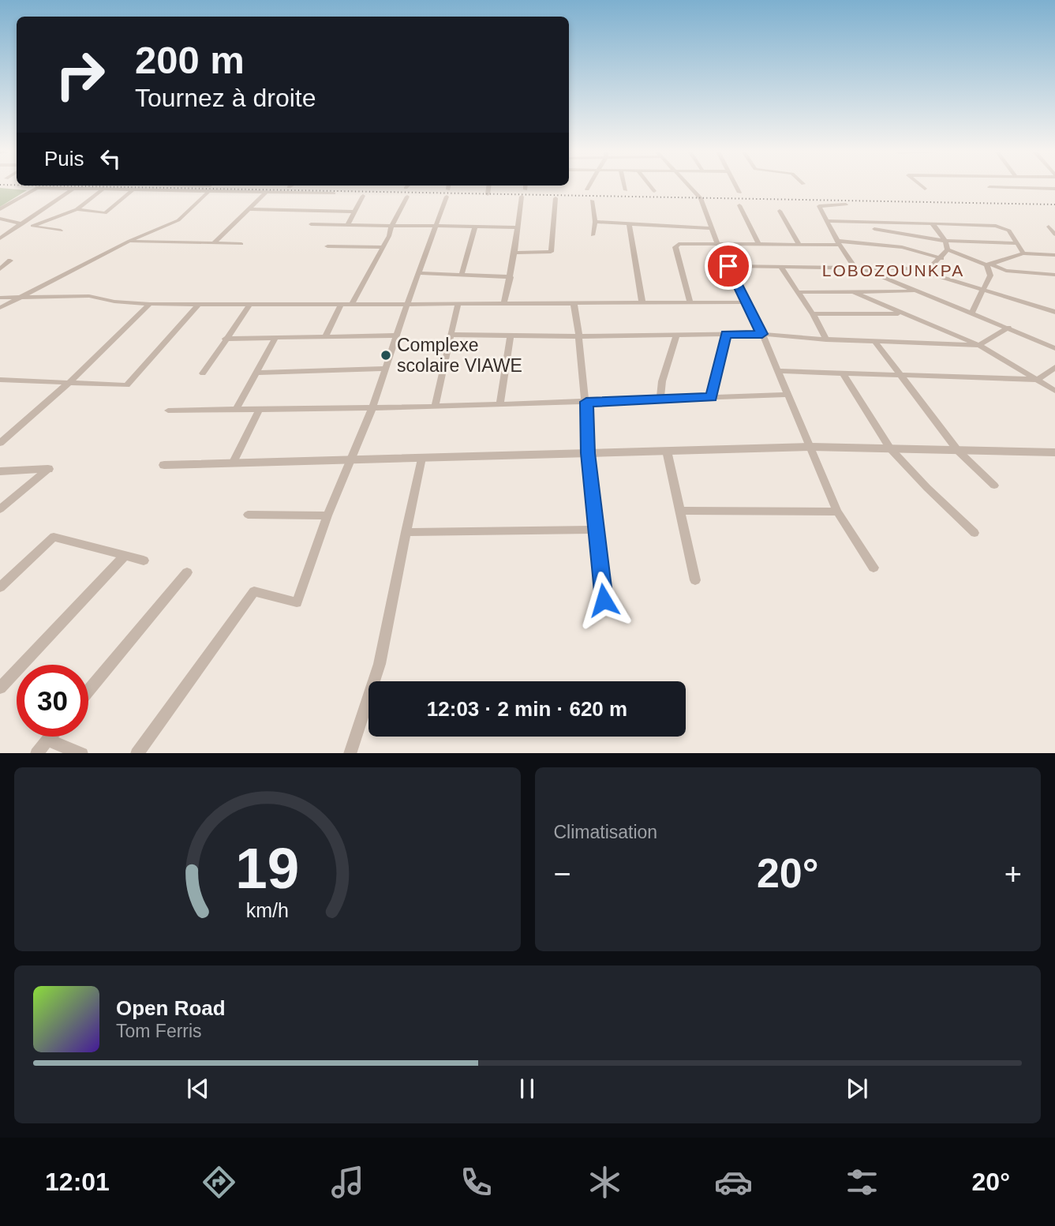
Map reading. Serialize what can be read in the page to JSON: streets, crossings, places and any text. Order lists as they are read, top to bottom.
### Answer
{
  "districts": ["LOBOZOUNKPA"],
  "places": ["Complexe scolaire VIAWE"],
  "page": {
    "turn": ["200 m", "Tournez à droite"],
    "then": "Puis",
    "limit": "30",
    "trip": "12:03 · 2 min · 620 m",
    "tile": "Climatisation",
    "heat": ["−", "20°", "+"],
    "song": ["Open Road", "Tom Ferris"],
    "tabs": ["12:01", "20°"],
    "gauge": ["19", "km/h"]
  }
}
